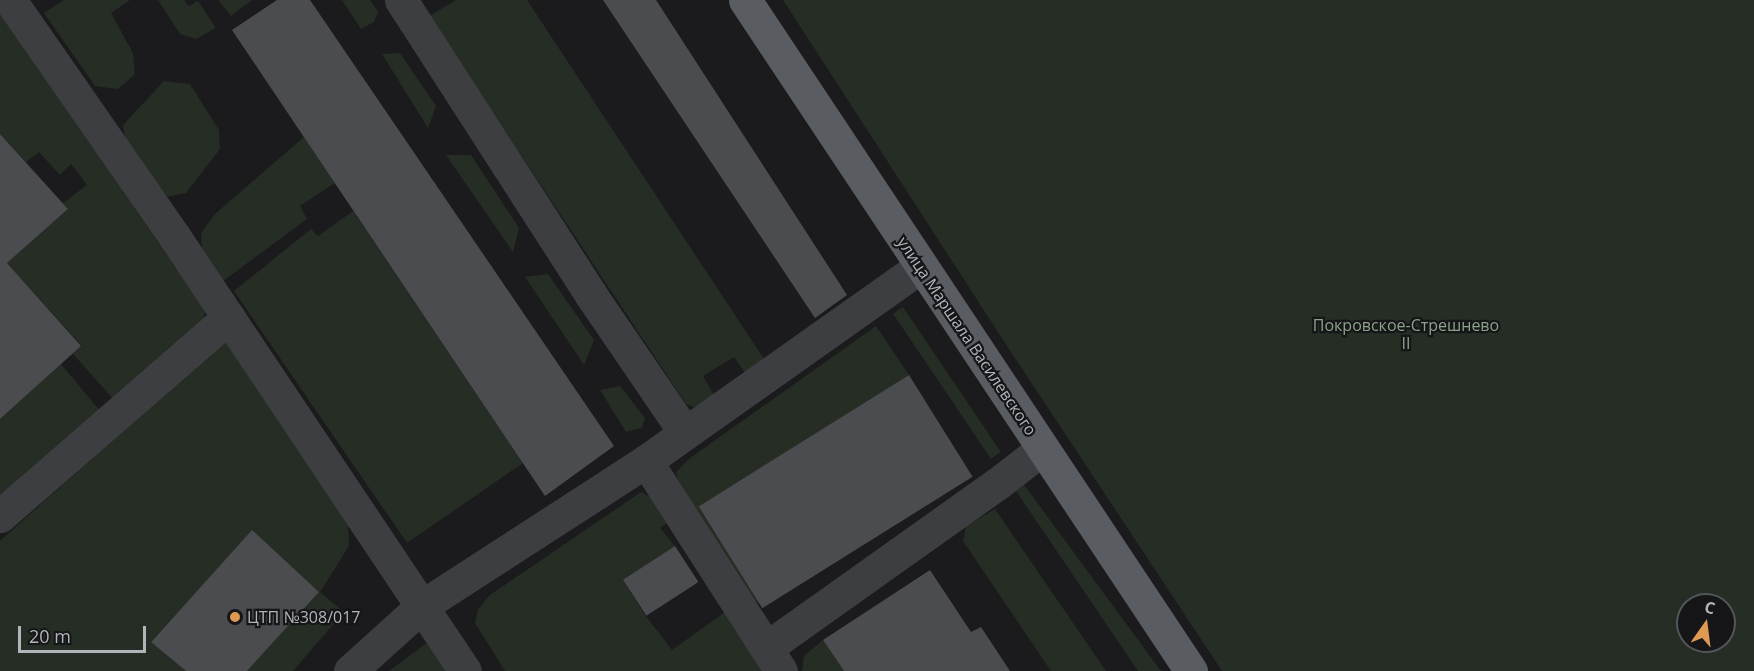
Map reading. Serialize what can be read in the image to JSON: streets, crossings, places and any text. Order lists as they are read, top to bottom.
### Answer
{
  "streets": {
    "main road": ["улица Маршала Василевского"]
  },
  "parks": ["Покровское-Стрешнево II"],
  "places": ["ЦТП №308/017"],
  "scale_bar": "20 m",
  "north": "top"
}
